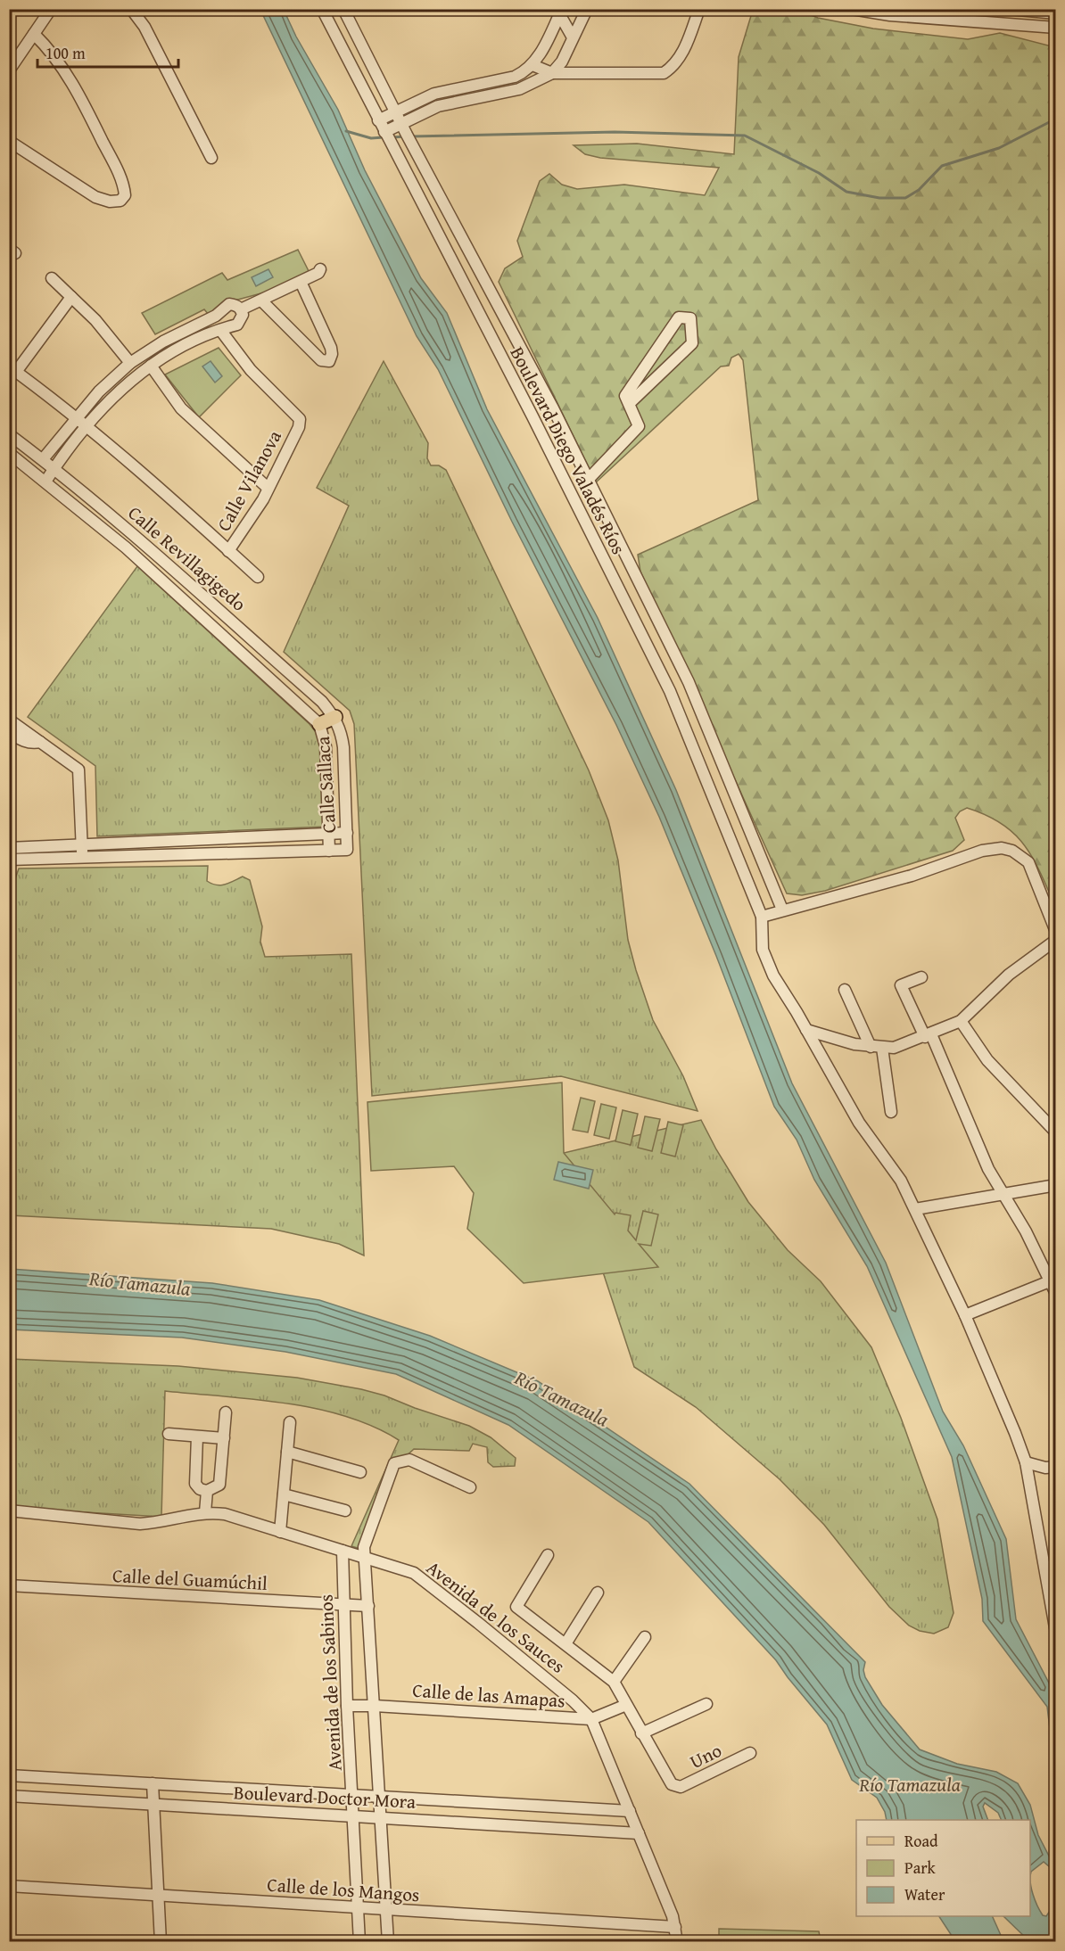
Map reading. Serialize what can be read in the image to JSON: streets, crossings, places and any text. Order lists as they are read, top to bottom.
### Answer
{
  "streets": {
    "street": [
      "Boulevard Diego Valadés Ríos",
      "Calle Vilanova",
      "Calle Revillagigedo",
      "Calle Sallaca",
      "Calle del Guamúchil",
      "Avenida de los Sauces",
      "Avenida de los Sabinos",
      "Calle de las Amapas",
      "Uno",
      "Boulevard Doctor Mora",
      "Calle de los Mangos"
    ]
  },
  "crossings": [
    ["Calle Revillagigedo", "Calle Sallaca"],
    ["Calle del Guamúchil", "Avenida de los Sabinos"],
    ["Avenida de los Sauces", "Avenida de los Sabinos"],
    ["Avenida de los Sauces", "Calle de las Amapas"],
    ["Avenida de los Sauces", "Boulevard Doctor Mora"],
    ["Avenida de los Sauces", "Calle de los Mangos"],
    ["Avenida de los Sabinos", "Calle de las Amapas"],
    ["Avenida de los Sabinos", "Boulevard Doctor Mora"],
    ["Avenida de los Sabinos", "Calle de los Mangos"]
  ],
  "water": ["Río Tamazula"],
  "legend": ["Road", "Park", "Water"],
  "scale_bar": "100 m"
}
